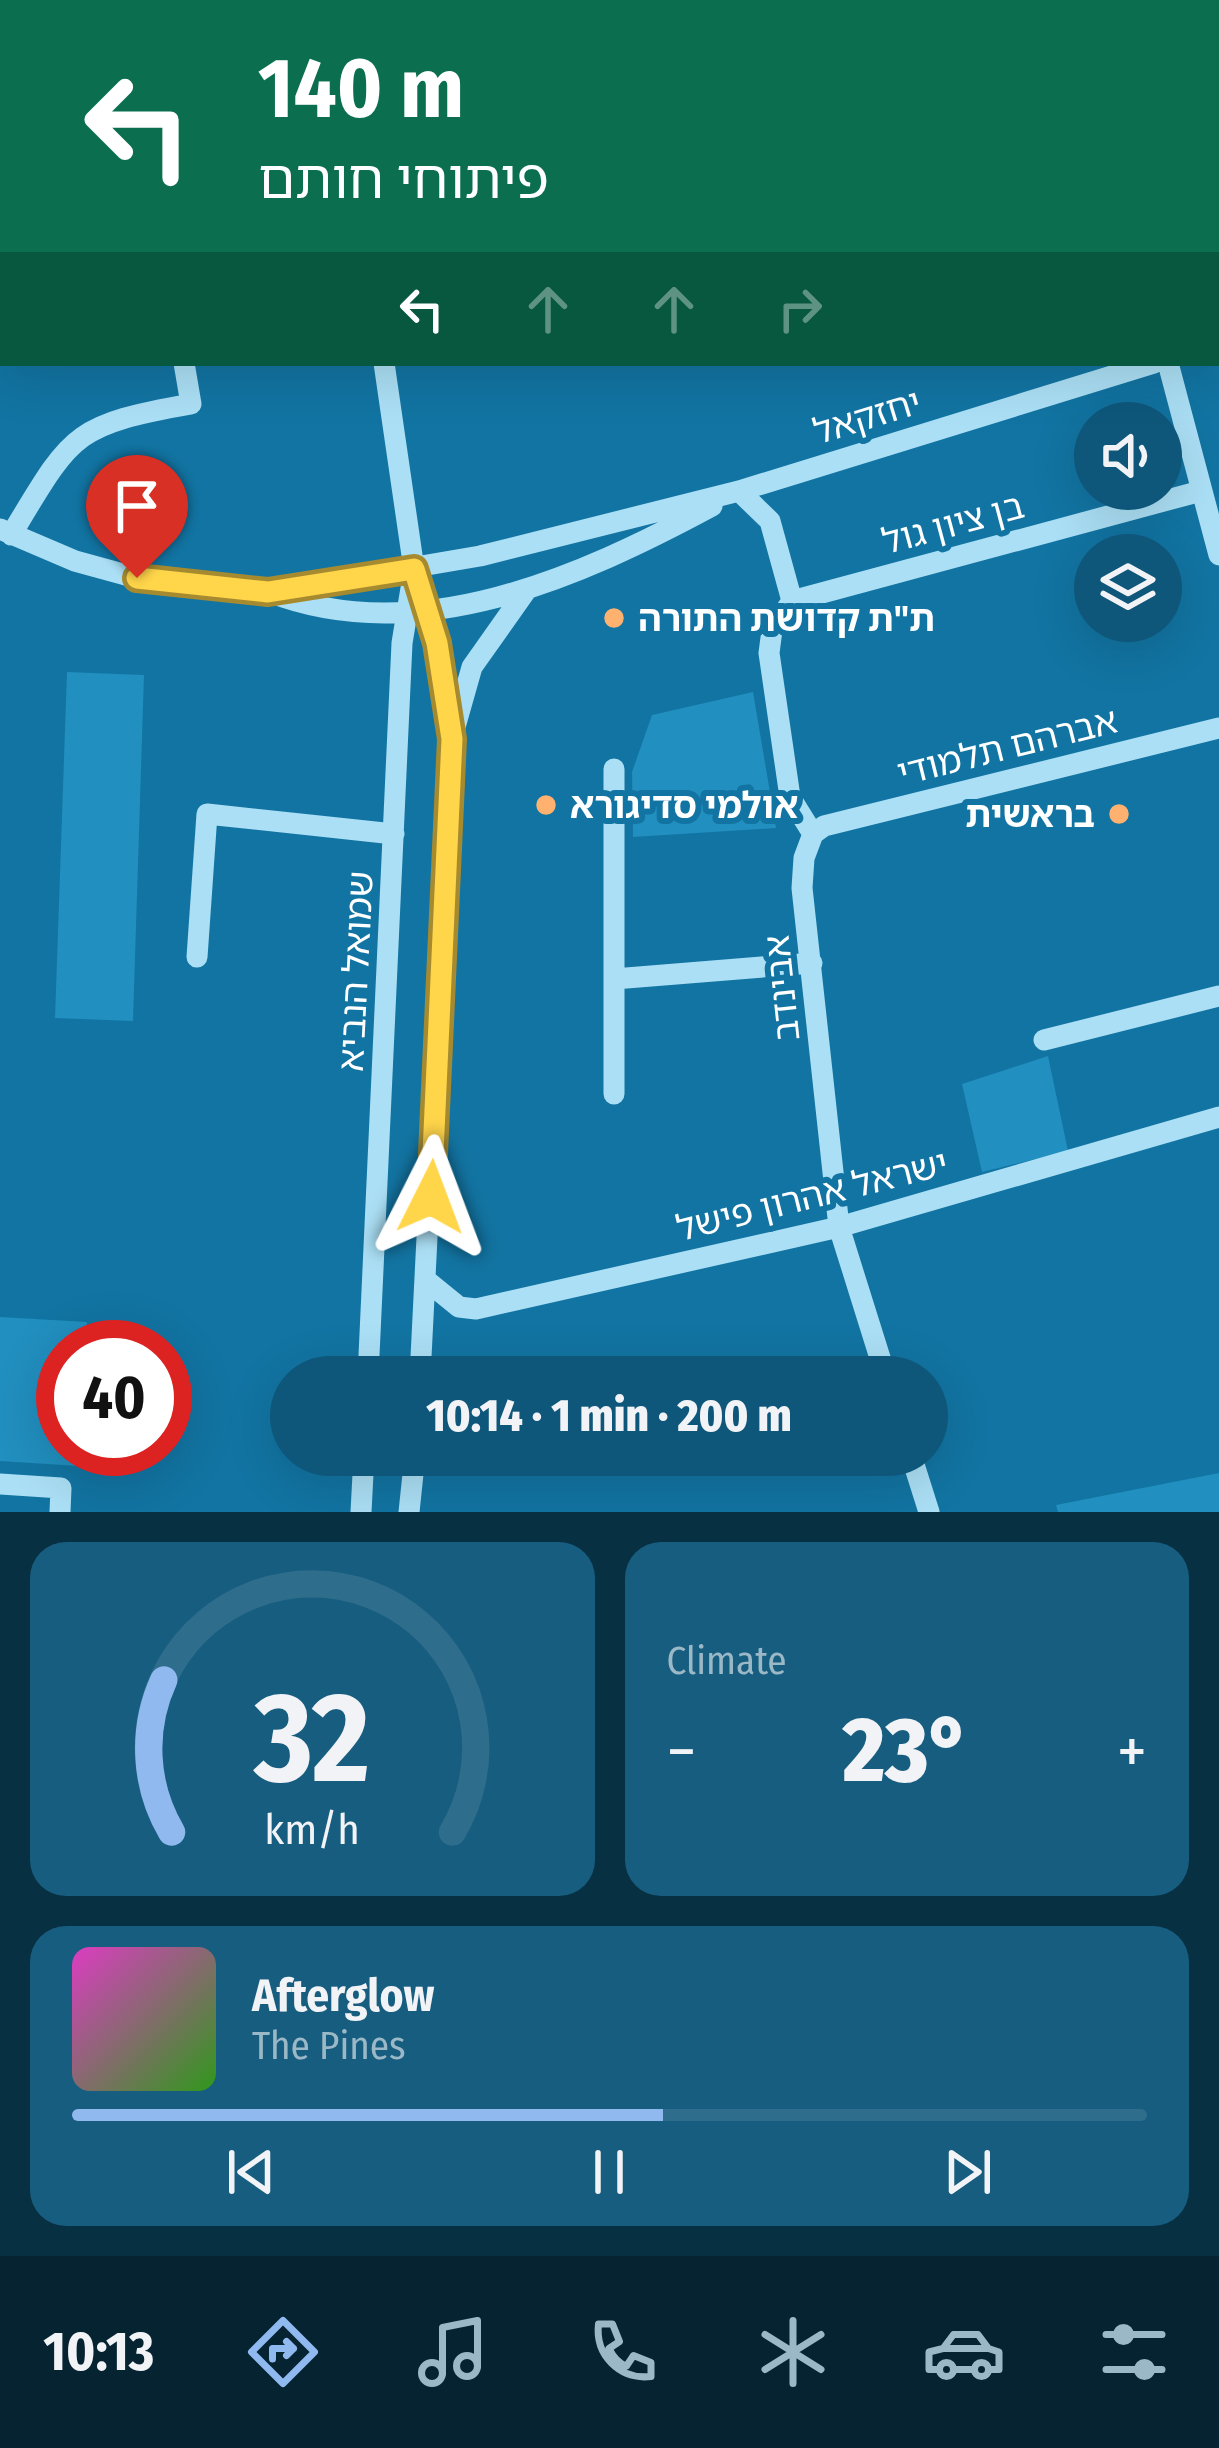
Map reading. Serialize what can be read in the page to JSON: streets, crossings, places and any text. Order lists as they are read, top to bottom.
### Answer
{
  "streets": {
    "street": [
      "יחזקאל",
      "בן ציון גול",
      "אברהם תלמודי",
      "שמואל הנביא",
      "אבינדב",
      "ישראל אהרון פישל"
    ]
  },
  "crossings": [
    ["יחזקאל", "שמואל הנביא"],
    ["אברהם תלמודי", "אבינדב"],
    ["שמואל הנביא", "ישראל אהרון פישל"],
    ["אבינדב", "ישראל אהרון פישל"]
  ],
  "places": ["ת\"ת קדושת התורה", "אולמי סדיגורא", "בראשית"],
  "page": {
    "turn": ["140 m", "פיתוחי חותם"],
    "limit": "40",
    "trip": "10:14 · 1 min · 200 m",
    "tile": "Climate",
    "heat": ["−", "23°", "+"],
    "song": ["Afterglow", "The Pines"],
    "tabs": "10:13",
    "gauge": ["32", "km/h"]
  }
}
